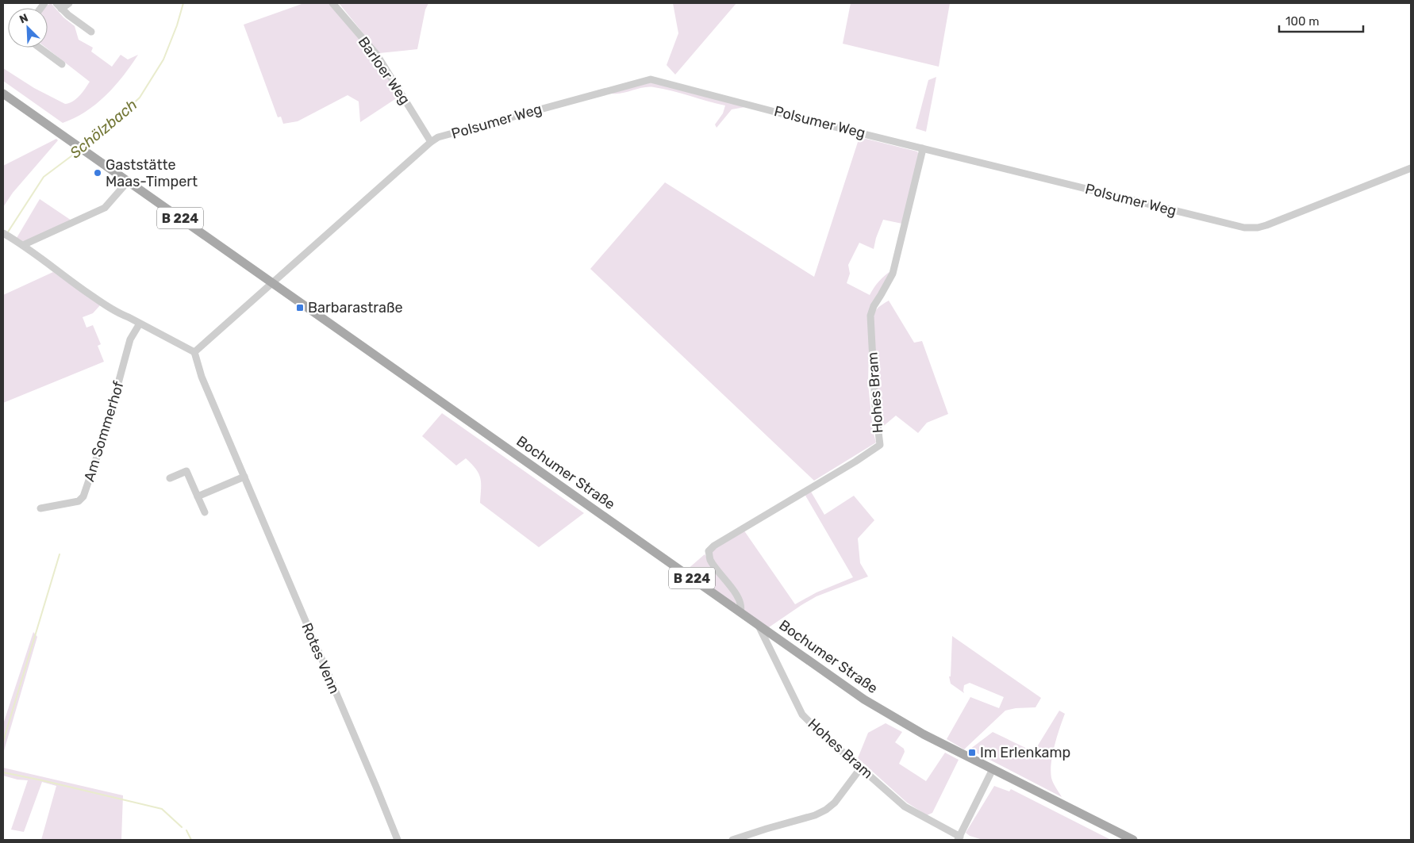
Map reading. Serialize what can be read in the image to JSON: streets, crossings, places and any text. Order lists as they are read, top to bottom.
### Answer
{
  "streets": {
    "main road": ["B 224", "Bochumer Straße"],
    "street": [
      "Barloer Weg",
      "Polsumer Weg",
      "Hohes Bram",
      "Am Sommerhof",
      "Rotes Venn"
    ]
  },
  "crossings": [
    ["Barloer Weg", "Polsumer Weg"],
    ["Polsumer Weg", "Hohes Bram"],
    ["Polsumer Weg", "Bochumer Straße"],
    ["Hohes Bram", "Bochumer Straße"]
  ],
  "water": ["Schölzbach"],
  "places": {
    "other": ["Gaststätte Maas-Timpert"],
    "transit": ["Barbarastraße", "Im Erlenkamp"]
  },
  "scale_bar": "100 m",
  "north": "top left"
}
